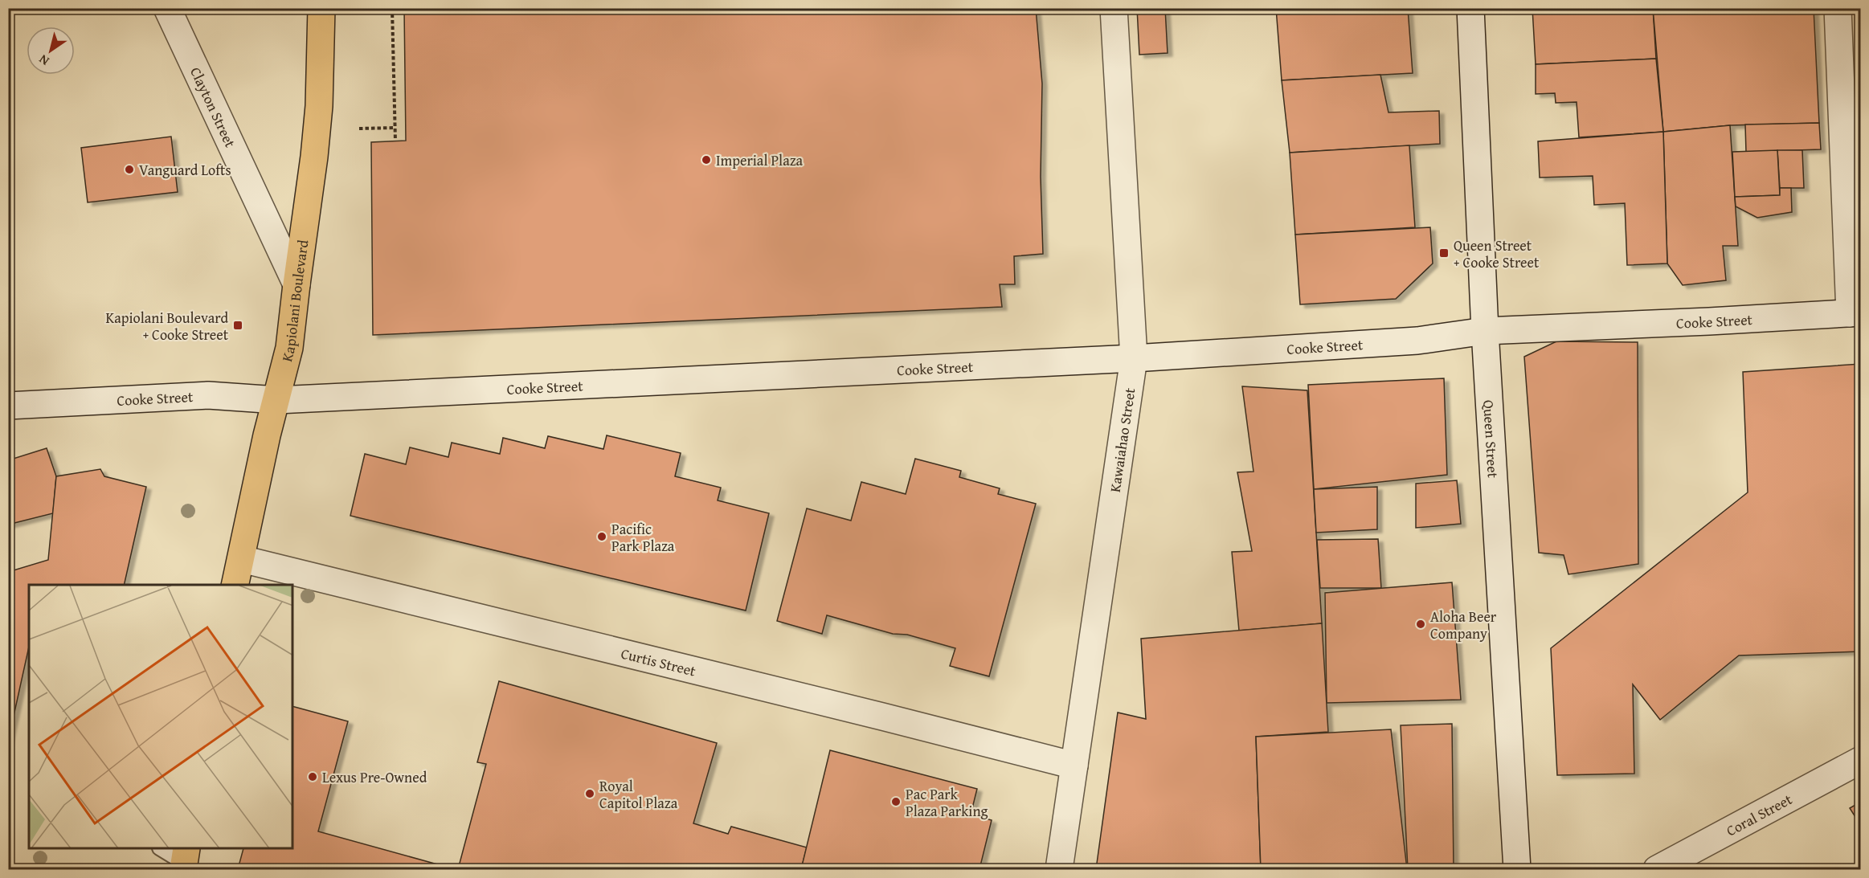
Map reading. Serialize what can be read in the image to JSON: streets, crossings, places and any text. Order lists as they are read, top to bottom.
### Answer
{
  "streets": {
    "main road": ["Kapiolani Boulevard"],
    "street": [
      "Clayton Street",
      "Cooke Street",
      "Queen Street",
      "Kawaiahao Street",
      "Curtis Street",
      "Coral Street"
    ]
  },
  "crossings": [
    ["Clayton Street", "Kapiolani Boulevard"],
    ["Kapiolani Boulevard", "Cooke Street"],
    ["Kapiolani Boulevard", "Curtis Street"],
    ["Cooke Street", "Queen Street"],
    ["Cooke Street", "Kawaiahao Street"],
    ["Kawaiahao Street", "Curtis Street"]
  ],
  "places": {
    "other": [
      "Imperial Plaza",
      "Vanguard Lofts",
      "Pacific Park Plaza",
      "Aloha Beer Company",
      "Lexus Pre-Owned",
      "Royal Capitol Plaza",
      "Pac Park Plaza Parking"
    ],
    "transit": ["Queen Street + Cooke Street", "Kapiolani Boulevard + Cooke Street"]
  },
  "north": "bottom left"
}
